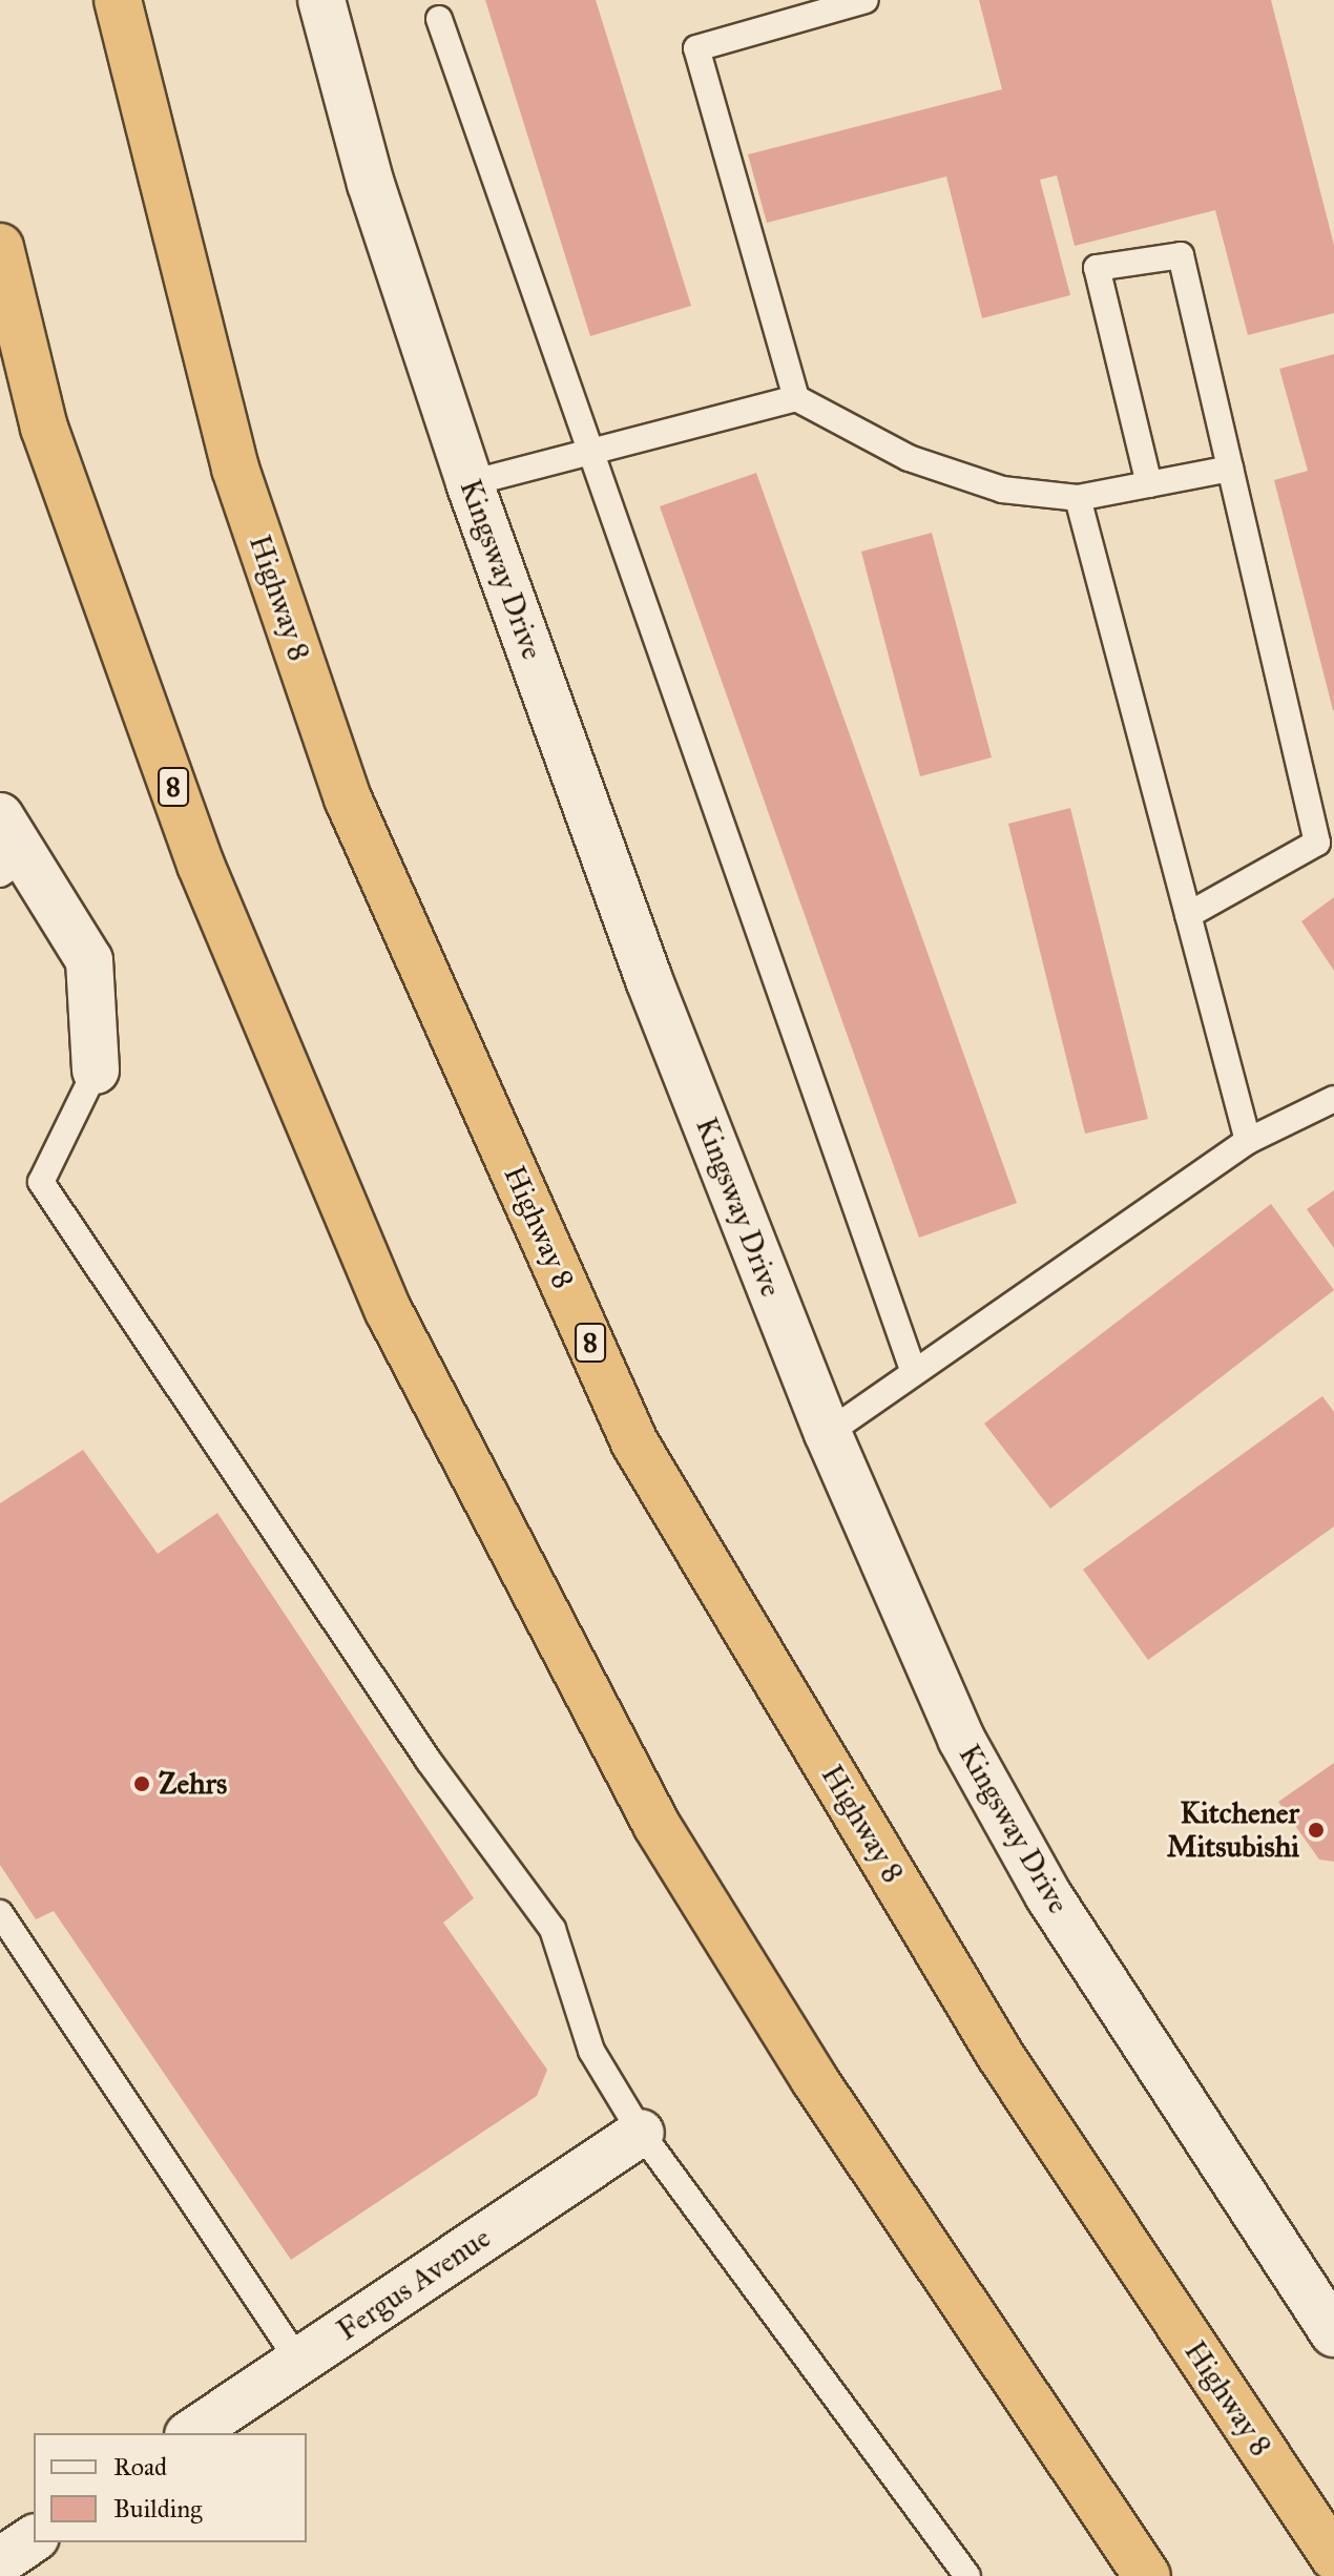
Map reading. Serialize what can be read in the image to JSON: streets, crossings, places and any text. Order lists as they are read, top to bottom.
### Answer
{
  "streets": {
    "highway": ["Highway 8", "8"],
    "street": ["Kingsway Drive", "Fergus Avenue"]
  },
  "places": ["Zehrs", "Kitchener Mitsubishi"],
  "legend": ["Road", "Building"]
}
